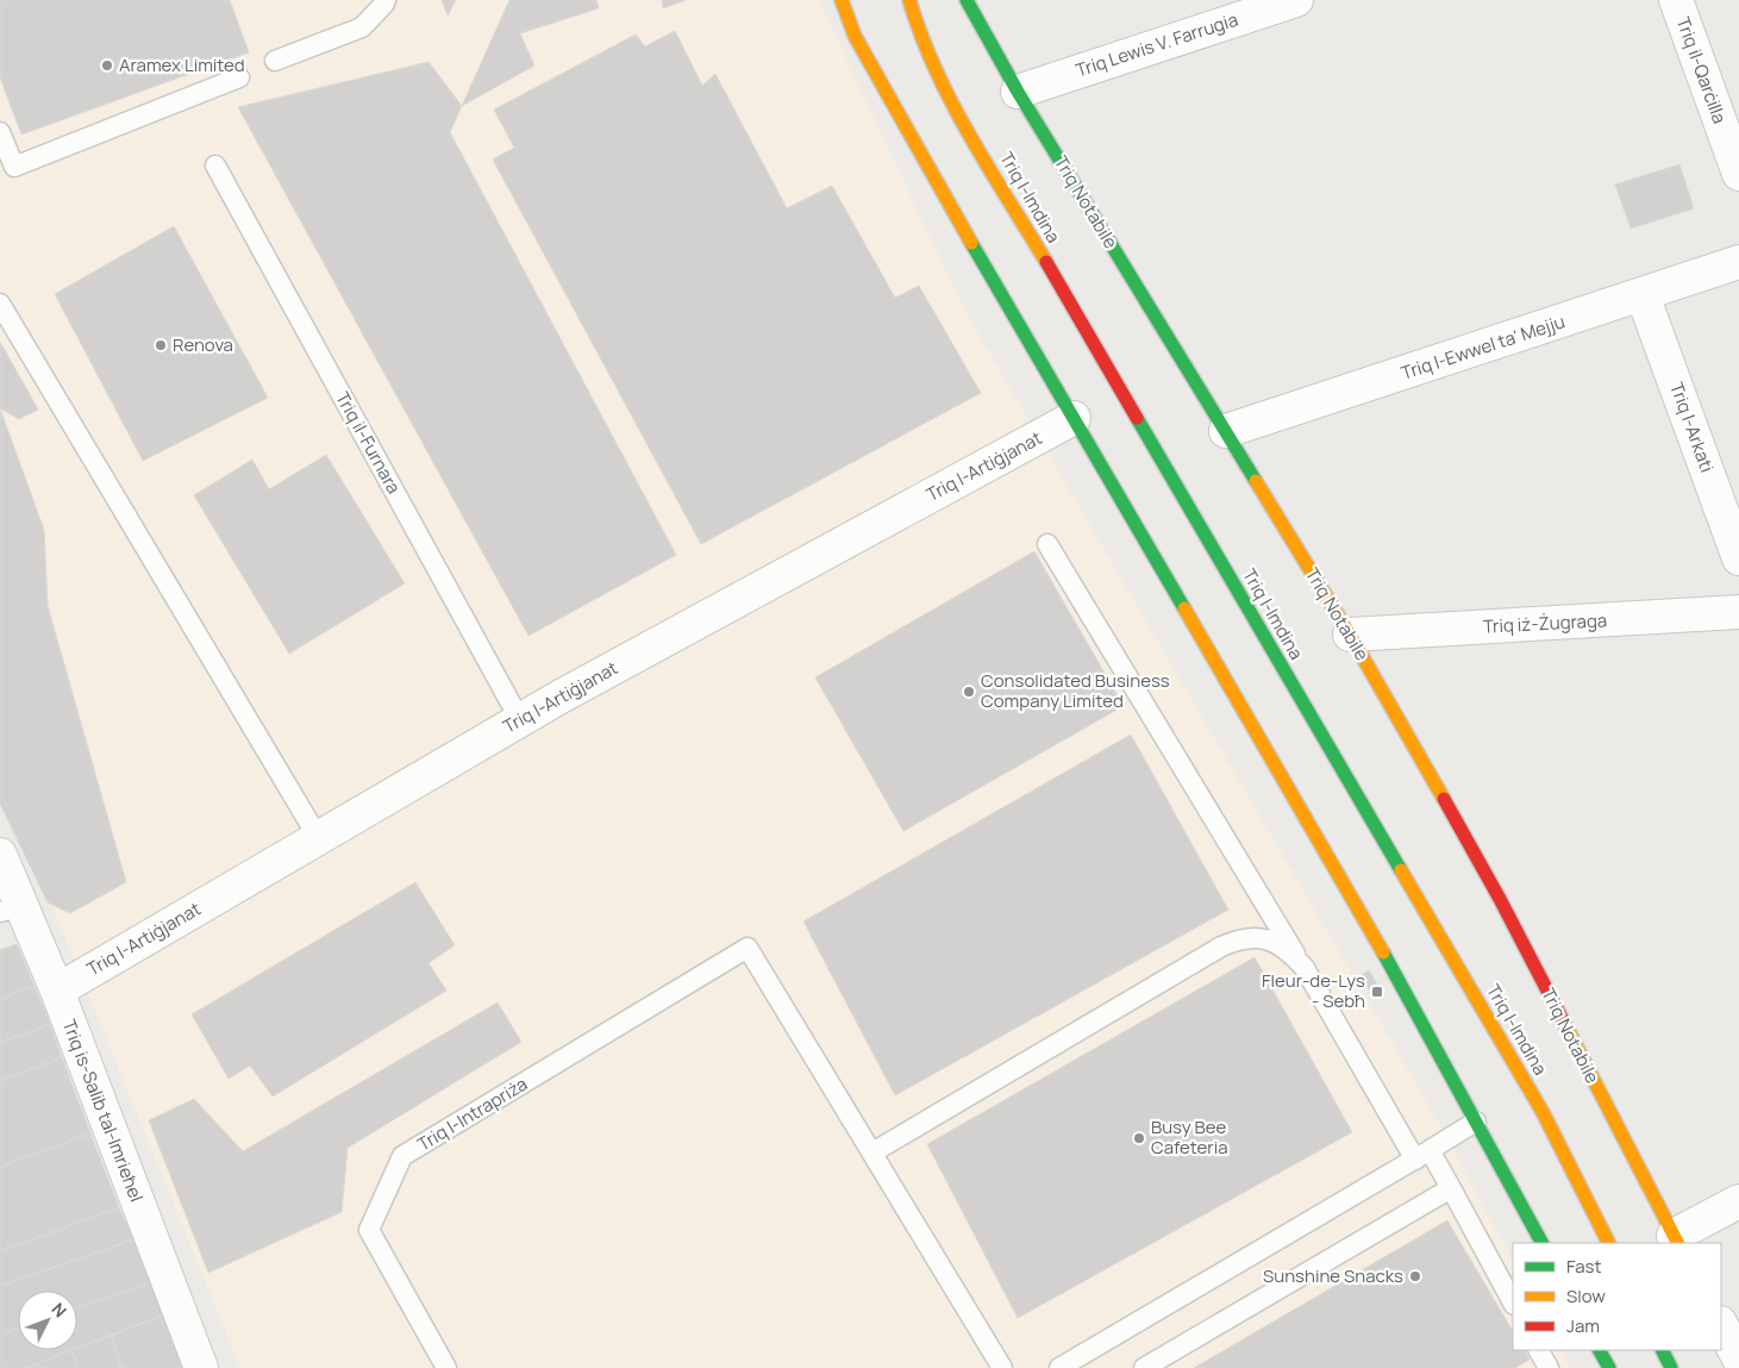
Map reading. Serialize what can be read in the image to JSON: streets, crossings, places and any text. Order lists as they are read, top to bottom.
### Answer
{
  "streets": {
    "main road": ["Triq l-Imdina", "Triq Notabile"],
    "street": [
      "Triq Lewis V. Farrugia",
      "Triq il-Qarċilla",
      "Triq l-Ewwel ta' Mejju",
      "Triq l-Arkati",
      "Triq l-Artiġjanat",
      "Triq iż-Żugraga",
      "Triq is-Salib tal-Imrieħel"
    ],
    "lane": ["Triq il-Furnara", "Triq l-Intrapriża"]
  },
  "crossings": [
    ["Triq Lewis V. Farrugia", "Triq Notabile"],
    ["Triq Notabile", "Triq l-Ewwel ta' Mejju"],
    ["Triq Notabile", "Triq iż-Żugraga"],
    ["Triq l-Ewwel ta' Mejju", "Triq l-Arkati"],
    ["Triq il-Furnara", "Triq l-Artiġjanat"],
    ["Triq l-Artiġjanat", "Triq is-Salib tal-Imrieħel"]
  ],
  "places": {
    "other": [
      "Aramex Limited",
      "Renova",
      "Consolidated Business Company Limited",
      "Busy Bee Cafeteria",
      "Sunshine Snacks"
    ],
    "transit": ["Fleur-de-Lys - Sebħ"]
  },
  "legend": ["Fast", "Slow", "Jam"],
  "north": "top right"
}
